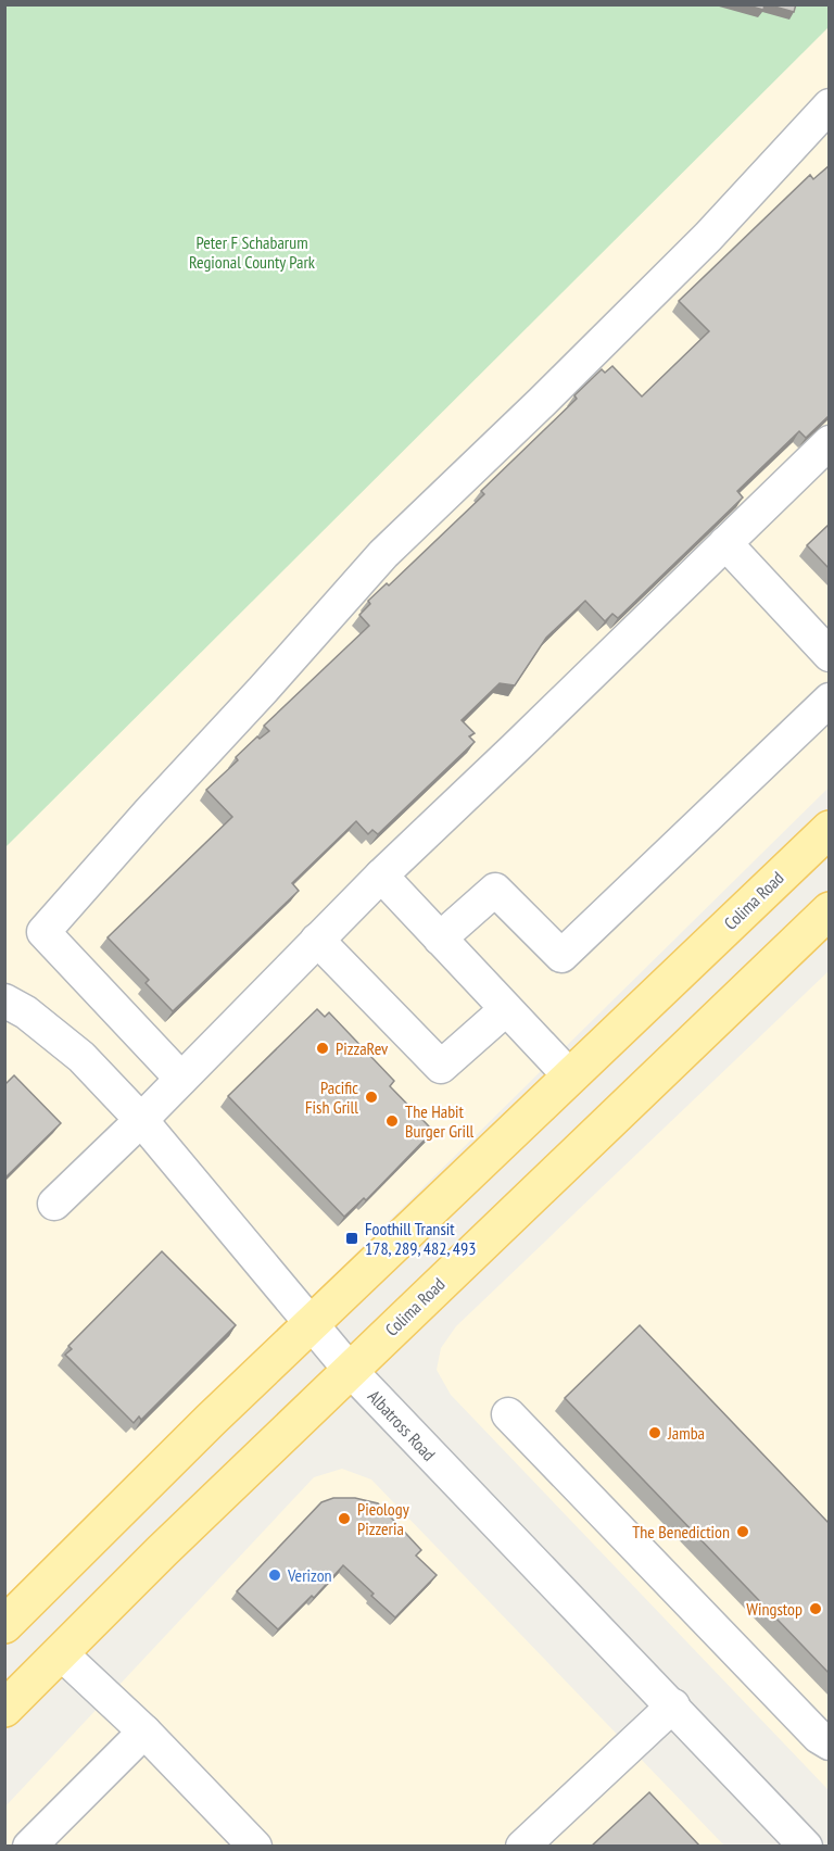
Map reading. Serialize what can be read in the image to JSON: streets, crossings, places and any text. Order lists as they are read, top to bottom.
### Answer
{
  "streets": {
    "main road": ["Colima Road"],
    "street": ["Albatross Road"]
  },
  "crossings": [
    ["Colima Road", "Albatross Road"]
  ],
  "parks": ["Peter F Schabarum Regional County Park"],
  "places": {
    "other": [
      "PizzaRev",
      "Pacific Fish Grill",
      "The Habit Burger Grill",
      "Jamba",
      "Pieology Pizzeria",
      "The Benediction",
      "Verizon",
      "Wingstop"
    ],
    "transit": ["Foothill Transit 178, 289, 482, 493"]
  }
}
